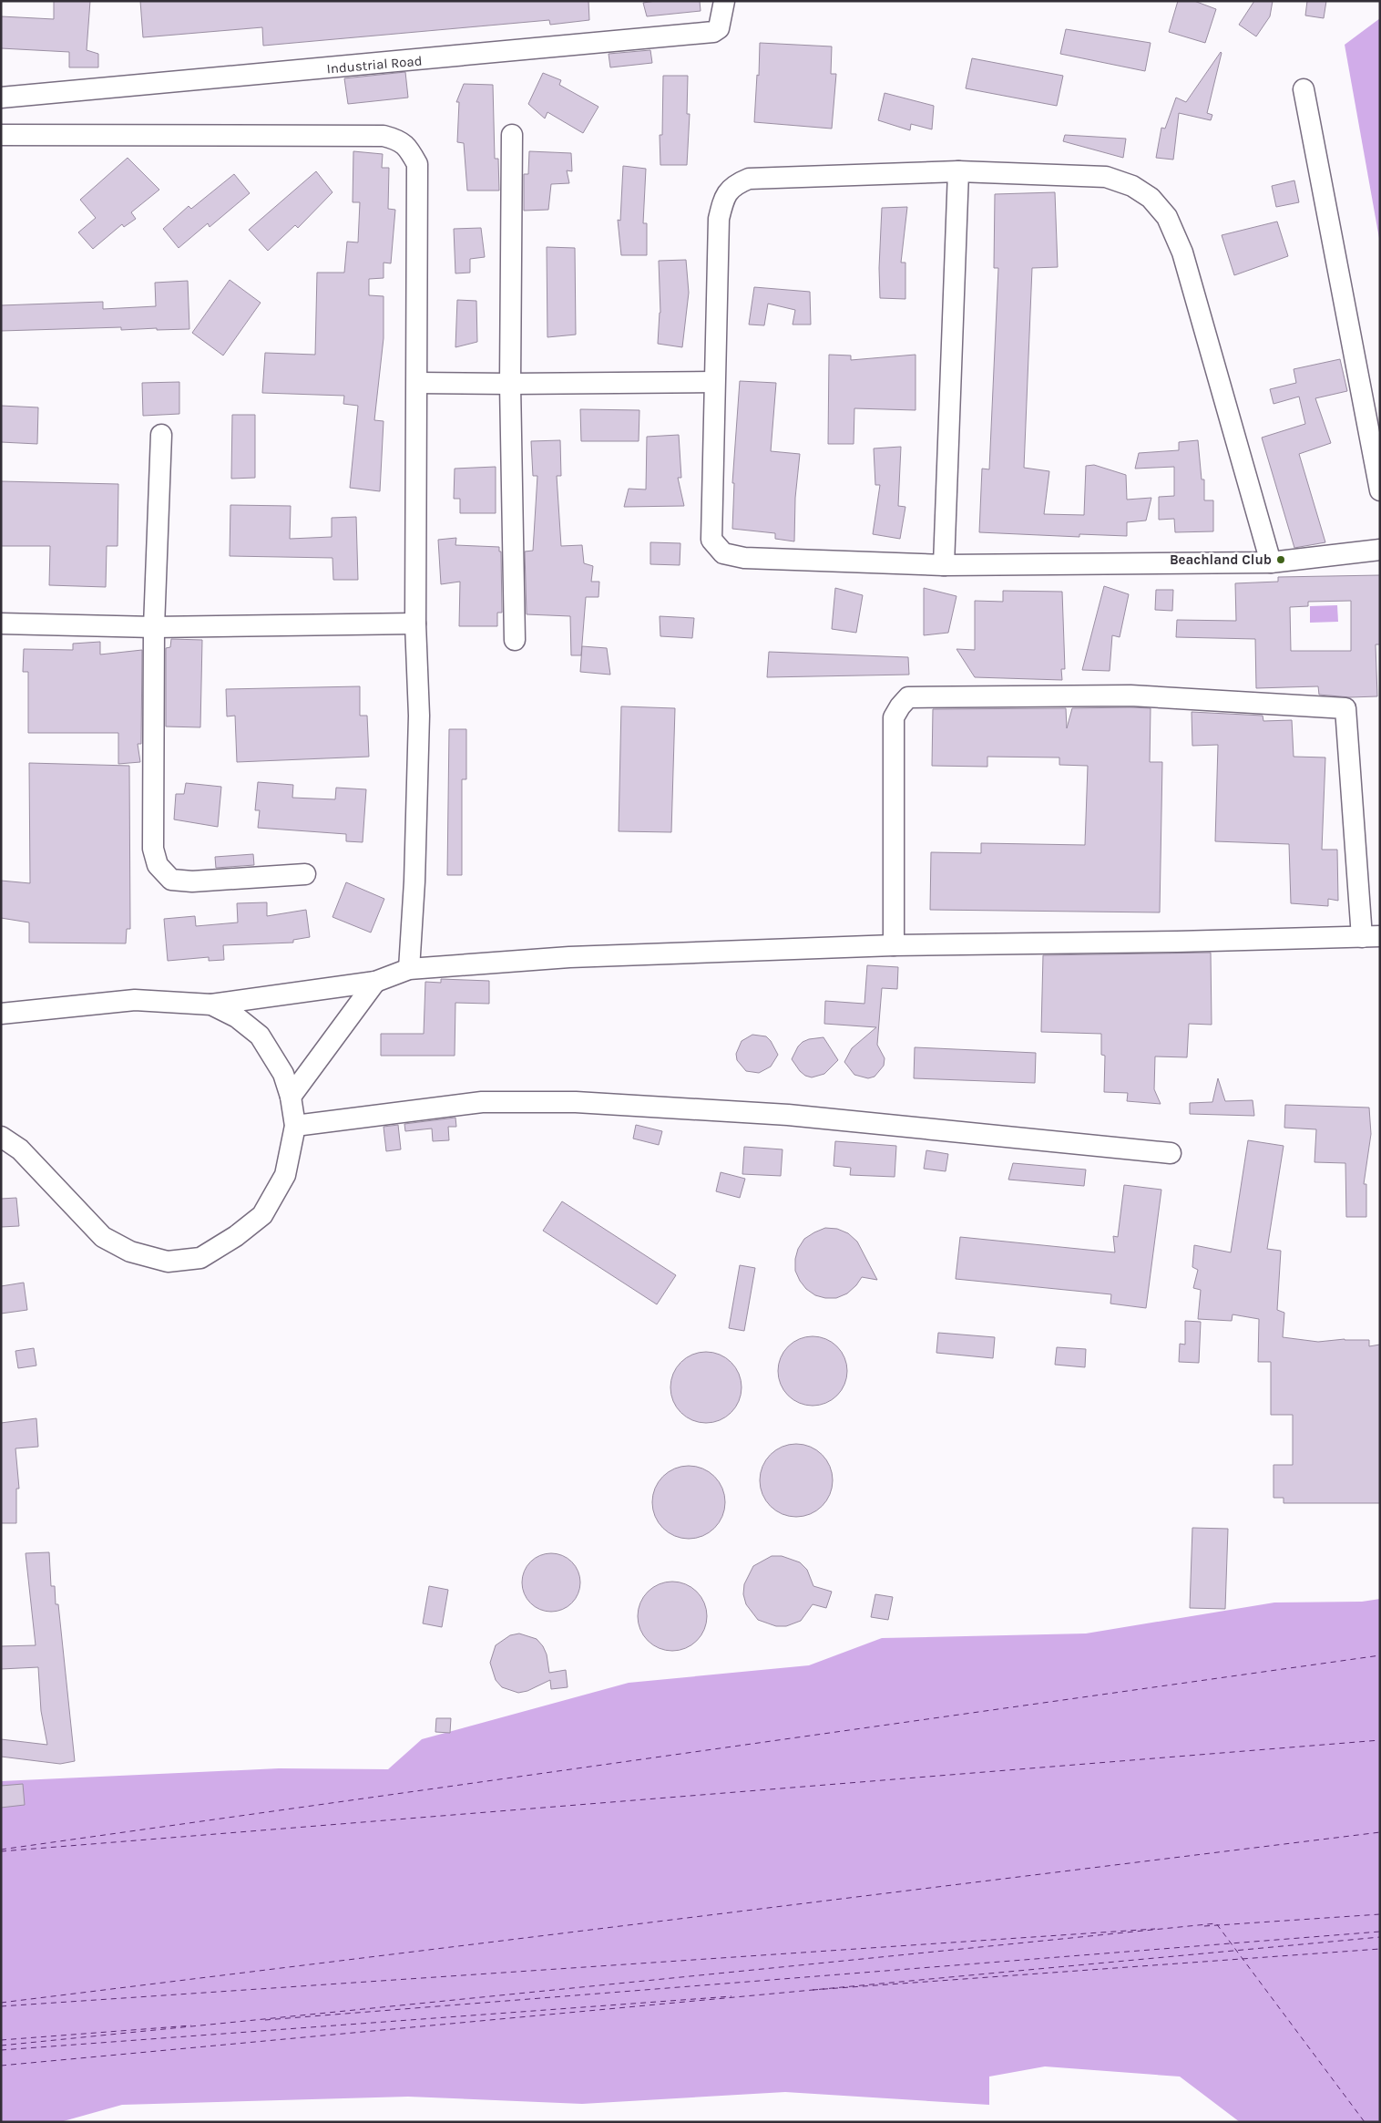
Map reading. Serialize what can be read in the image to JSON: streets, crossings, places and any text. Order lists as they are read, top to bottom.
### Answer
{
  "streets": {
    "street": ["Industrial Road"]
  },
  "places": ["Beachland Club"]
}
